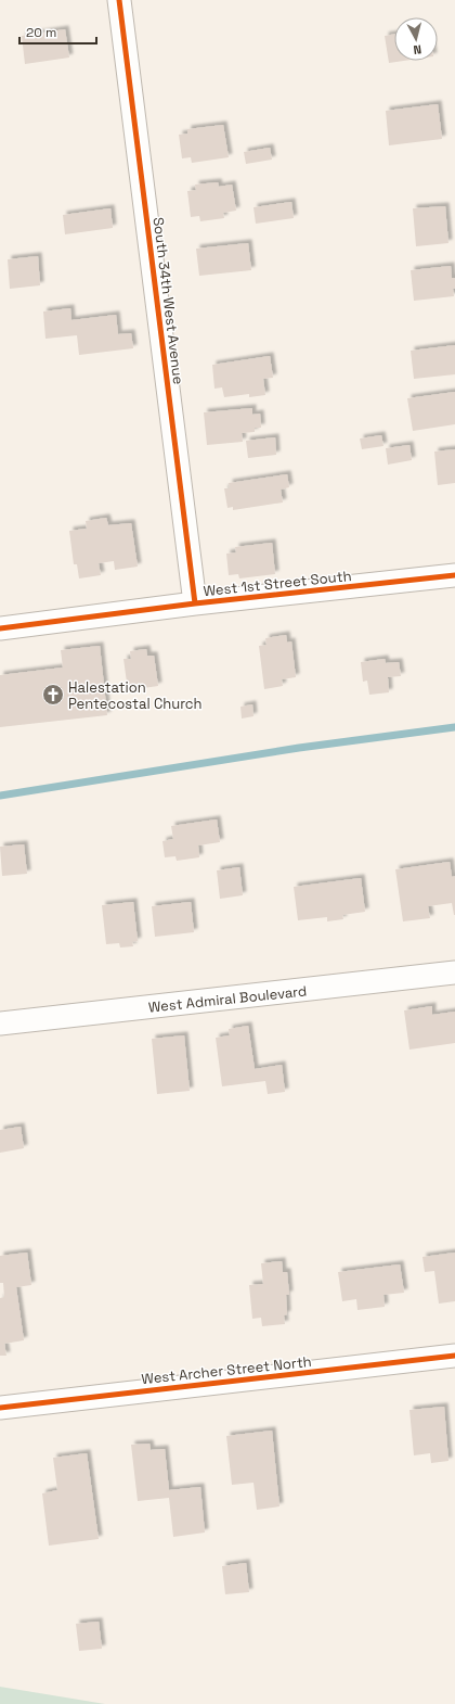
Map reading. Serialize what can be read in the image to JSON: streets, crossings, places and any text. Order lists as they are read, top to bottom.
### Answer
{
  "streets": {
    "street": [
      "South 34th West Avenue",
      "West 1st Street South",
      "West Admiral Boulevard",
      "West Archer Street North"
    ]
  },
  "crossings": [
    ["South 34th West Avenue", "West 1st Street South"]
  ],
  "places": {
    "church": ["Halestation Pentecostal Church"]
  },
  "scale_bar": "20 m",
  "north": "bottom"
}
